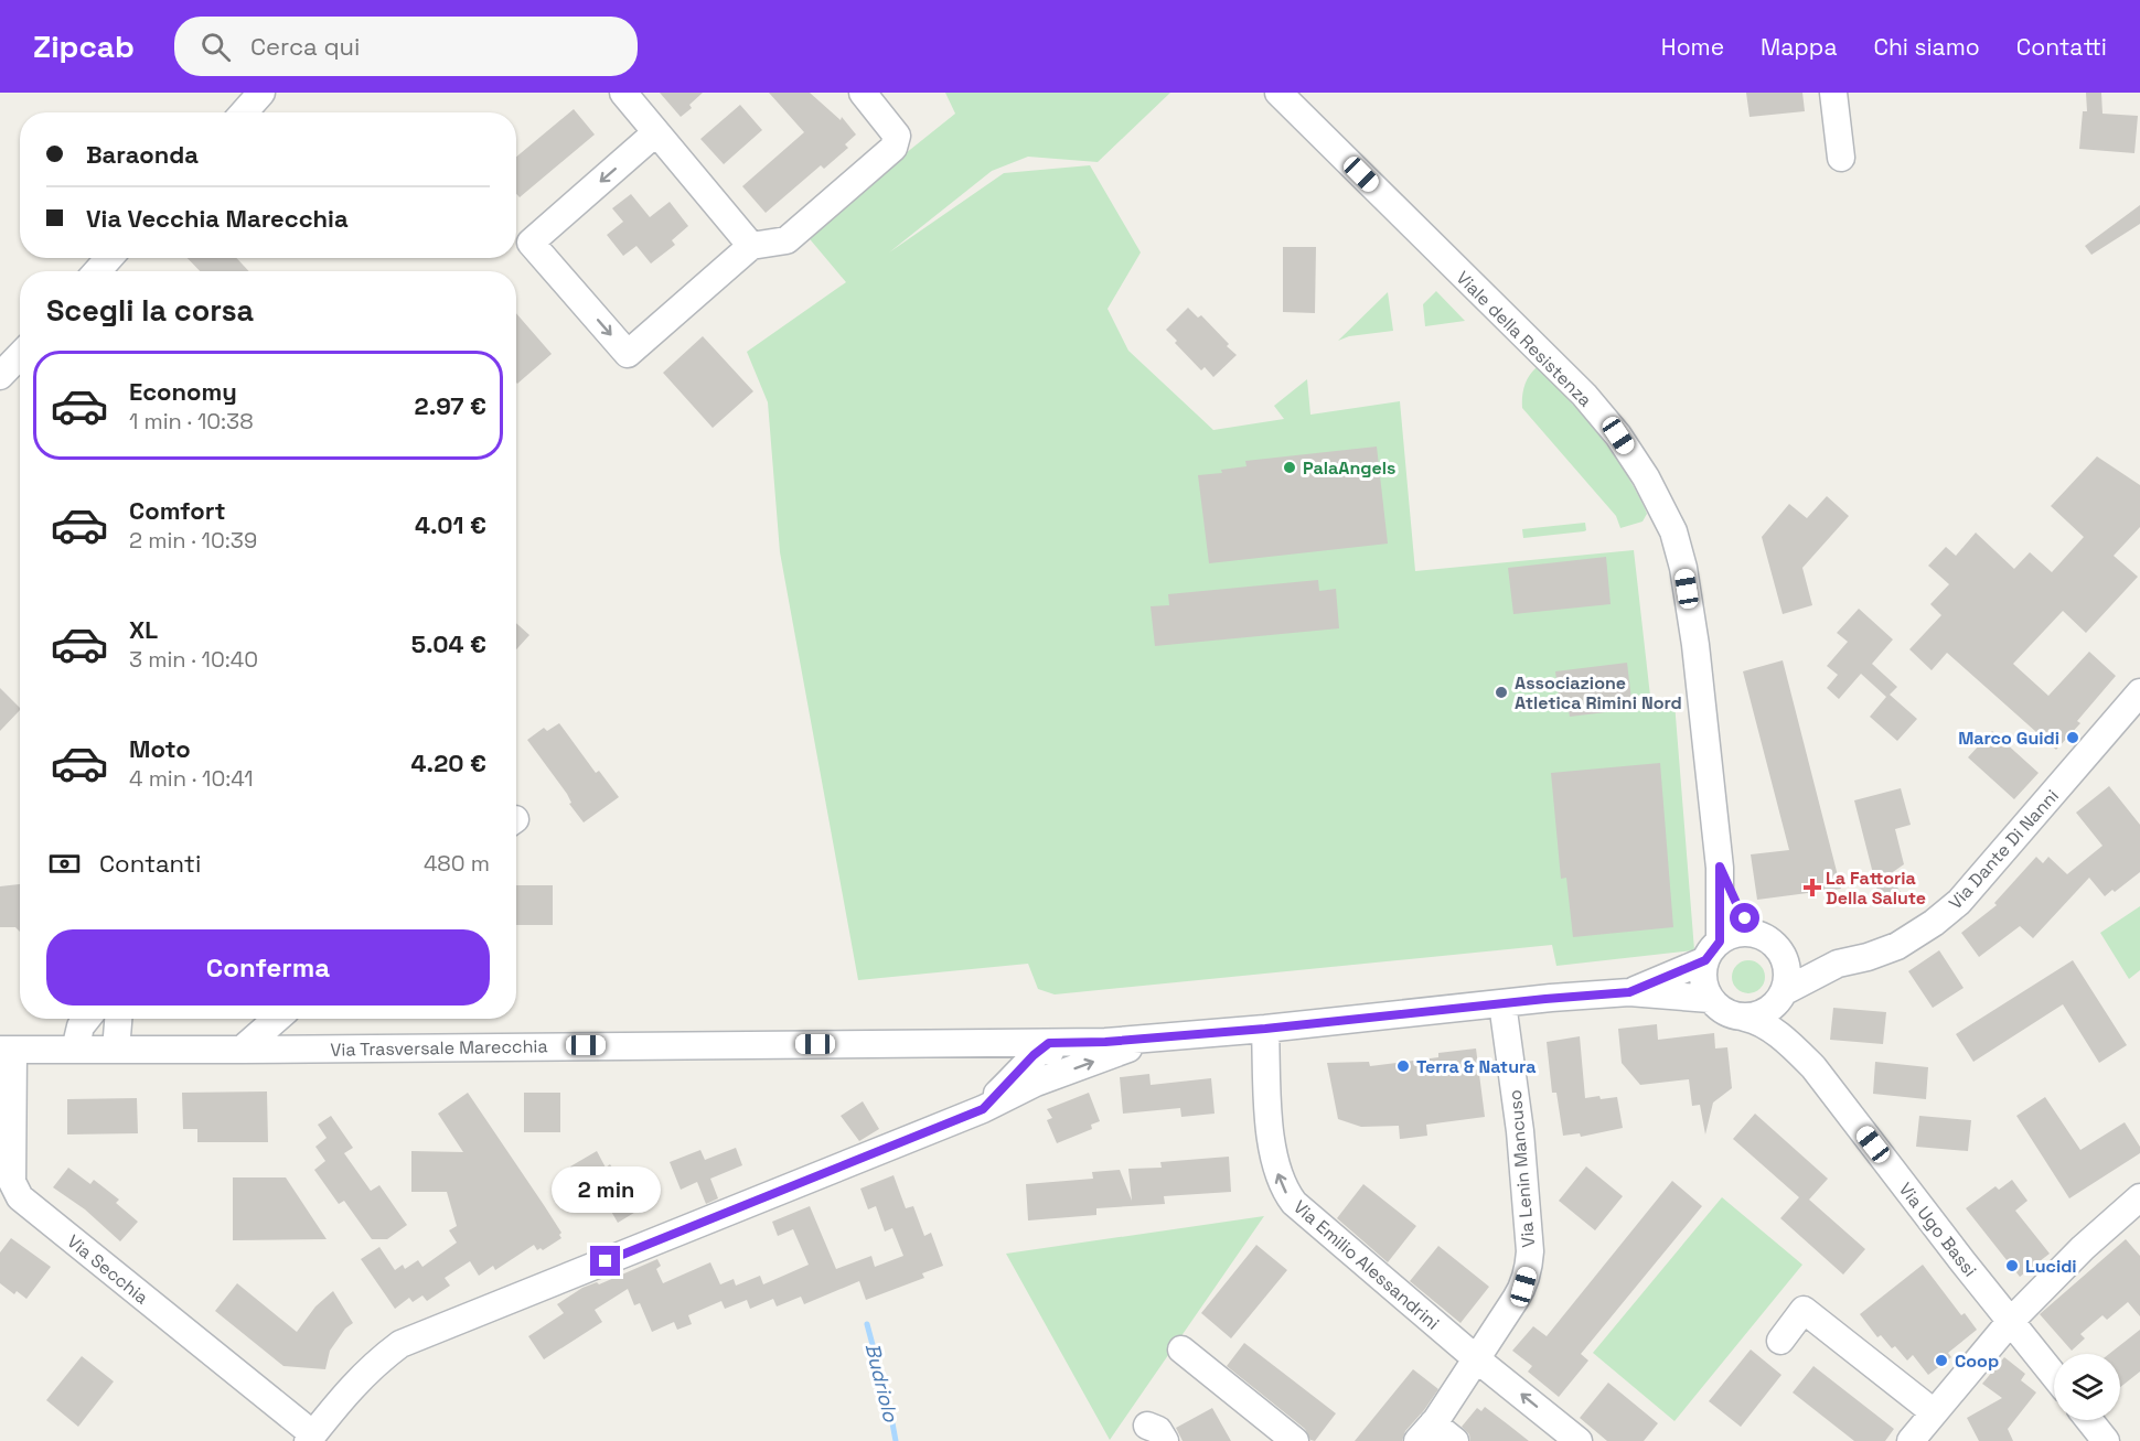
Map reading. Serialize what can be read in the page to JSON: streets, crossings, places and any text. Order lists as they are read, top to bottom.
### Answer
{
  "streets": {
    "street": [
      "Viale della Resistenza",
      "Via Dante Di Nanni",
      "Via Trasversale Marecchia",
      "Via Lenin Mancuso",
      "Via Ugo Bassi",
      "Via Emilio Alessandrini",
      "Via Secchia"
    ]
  },
  "crossings": [
    ["Viale della Resistenza", "Via Dante Di Nanni"],
    ["Viale della Resistenza", "Via Trasversale Marecchia"],
    ["Viale della Resistenza", "Via Ugo Bassi"],
    ["Via Dante Di Nanni", "Via Trasversale Marecchia"],
    ["Via Dante Di Nanni", "Via Ugo Bassi"],
    ["Via Trasversale Marecchia", "Via Lenin Mancuso"],
    ["Via Trasversale Marecchia", "Via Ugo Bassi"],
    ["Via Trasversale Marecchia", "Via Emilio Alessandrini"],
    ["Via Trasversale Marecchia", "Via Secchia"],
    ["Via Lenin Mancuso", "Via Emilio Alessandrini"]
  ],
  "one_way": ["Via Emilio Alessandrini"],
  "water": ["Budriolo"],
  "places": {
    "other": [
      "PalaAngels",
      "Associazione Atletica Rimini Nord",
      "Marco Guidi",
      "Terra & Natura",
      "Lucidi",
      "Coop"
    ],
    "health": ["La Fattoria Della Salute"]
  },
  "page": {
    "header": "Zipcab",
    "search": "Cerca qui",
    "nav": [
      "Home",
      "Mappa",
      "Chi siamo",
      "Contatti"
    ],
    "banner": ["Baraonda", "Via Vecchia Marecchia"],
    "heading": "Scegli la corsa",
    "list": [
      {
        "name": "Economy",
        "note": "1 min · 10:38",
        "value": "2.97 €"
      },
      {
        "name": "Comfort",
        "note": "2 min · 10:39",
        "value": "4.01 €"
      },
      {
        "name": "XL",
        "note": "3 min · 10:40",
        "value": "5.04 €"
      },
      {
        "name": "Moto",
        "note": "4 min · 10:41",
        "value": "4.20 €"
      }
    ],
    "pay": ["Contanti", "480 m"],
    "buttons": "Conferma",
    "bubble": "2 min"
  }
}
